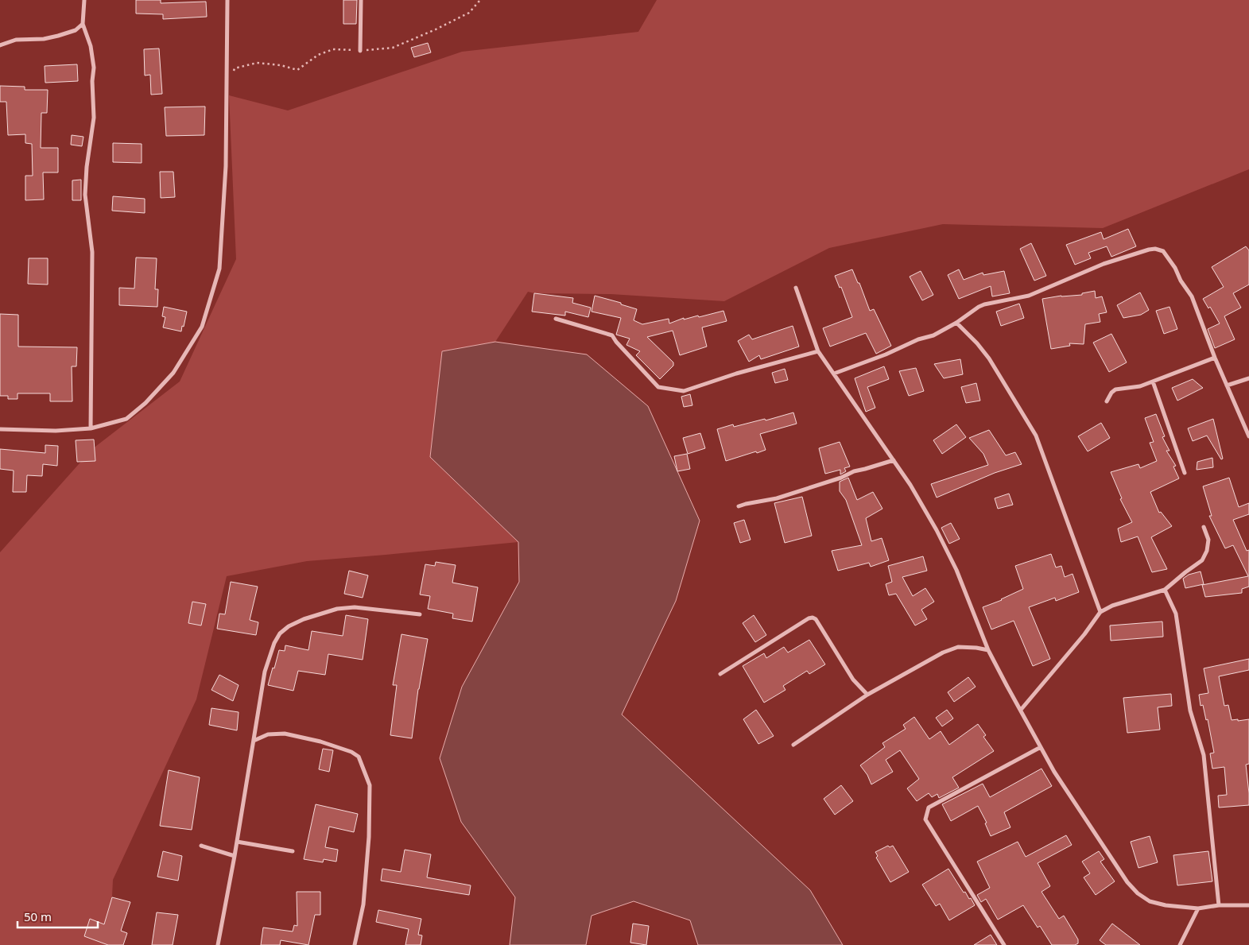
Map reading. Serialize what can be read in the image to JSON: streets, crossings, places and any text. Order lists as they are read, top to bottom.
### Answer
{
  "scale_bar": "50 m"
}
